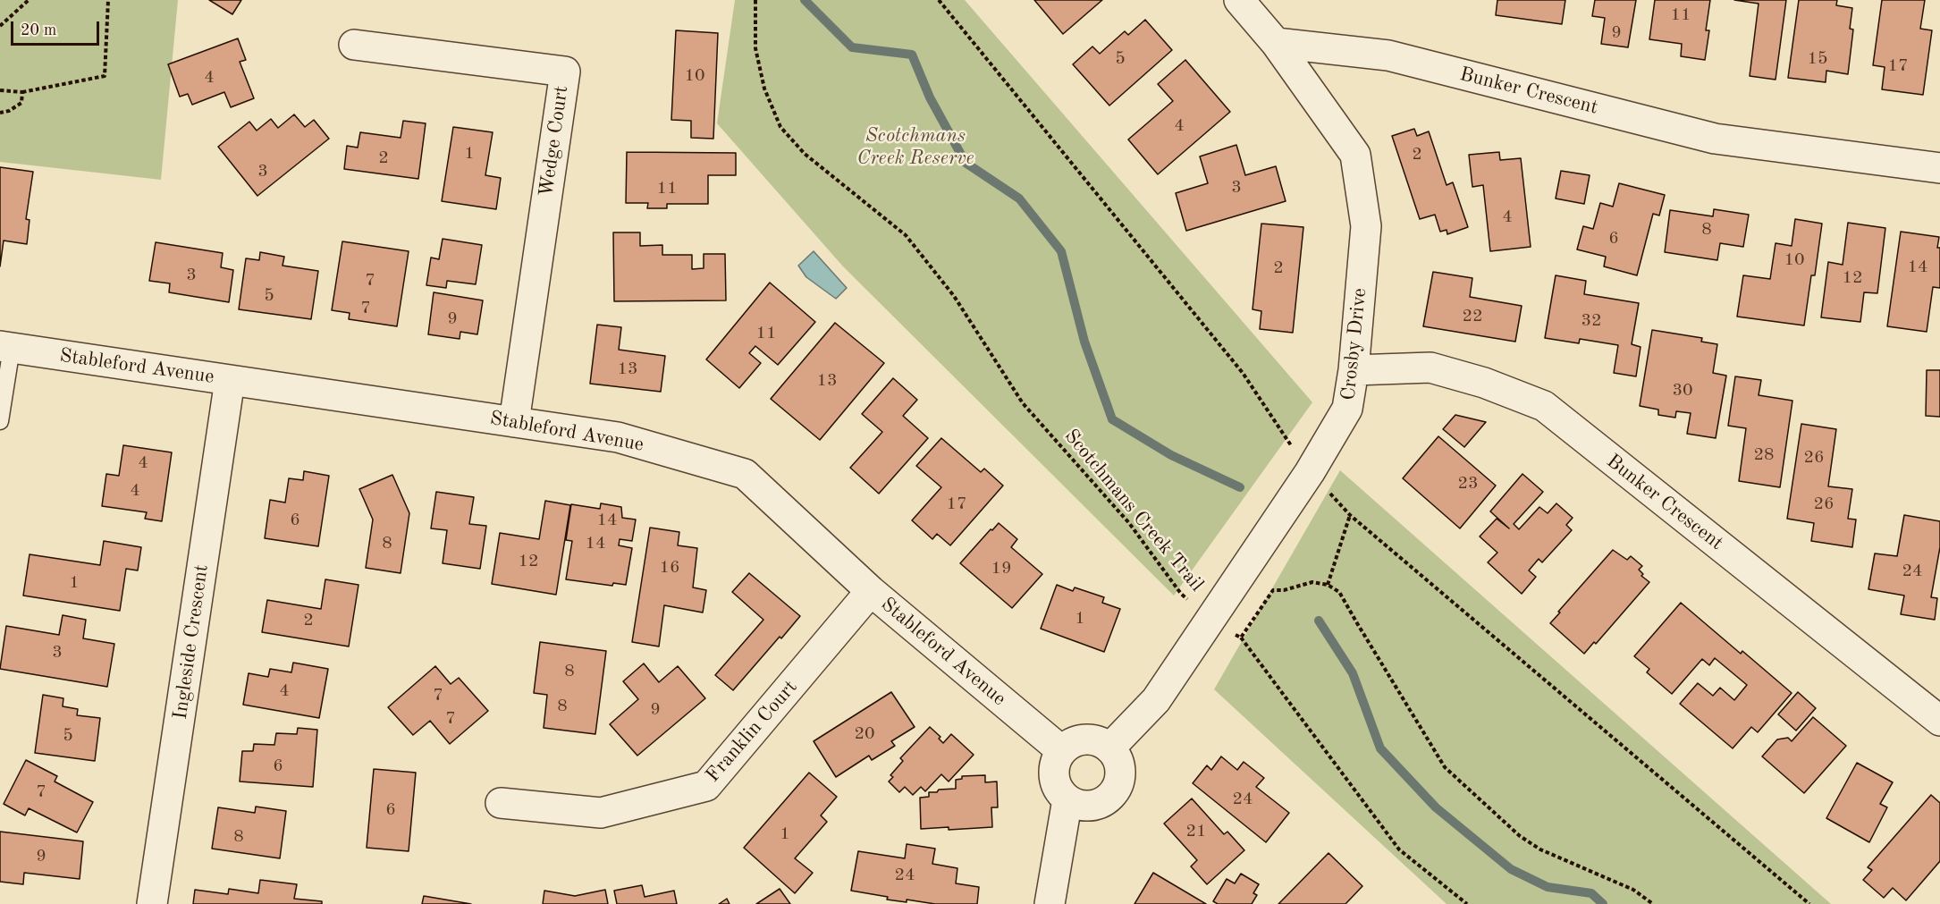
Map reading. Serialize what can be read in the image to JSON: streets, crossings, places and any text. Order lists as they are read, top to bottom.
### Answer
{
  "streets": {
    "street": [
      "Bunker Crescent",
      "Wedge Court",
      "Crosby Drive",
      "Stableford Avenue",
      "Ingleside Crescent",
      "Franklin Court"
    ],
    "path": ["Scotchmans Creek Trail"]
  },
  "crossings": [
    ["Bunker Crescent", "Crosby Drive"],
    ["Wedge Court", "Stableford Avenue"],
    ["Crosby Drive", "Stableford Avenue"],
    ["Crosby Drive", "Scotchmans Creek Trail"],
    ["Stableford Avenue", "Ingleside Crescent"],
    ["Stableford Avenue", "Franklin Court"]
  ],
  "parks": ["Scotchmans Creek Reserve"],
  "house_numbers": [
    "11",
    "9",
    "5",
    "15",
    "17",
    "10",
    "4",
    "4",
    "1",
    "2",
    "2",
    "3",
    "3",
    "11",
    "4",
    "8",
    "6",
    "10",
    "14",
    "2",
    "3",
    "12",
    "7",
    "5",
    "7",
    "22",
    "9",
    "32",
    "11",
    "13",
    "13",
    "30",
    "28",
    "26",
    "4",
    "23",
    "4",
    "17",
    "26",
    "6",
    "14",
    "8",
    "14",
    "12",
    "16",
    "19",
    "24",
    "1",
    "1",
    "2",
    "3",
    "8",
    "4",
    "7",
    "8",
    "9",
    "7",
    "20",
    "5",
    "6",
    "7",
    "24",
    "6",
    "21",
    "1",
    "8",
    "9",
    "24"
  ],
  "scale_bar": "20 m"
}
